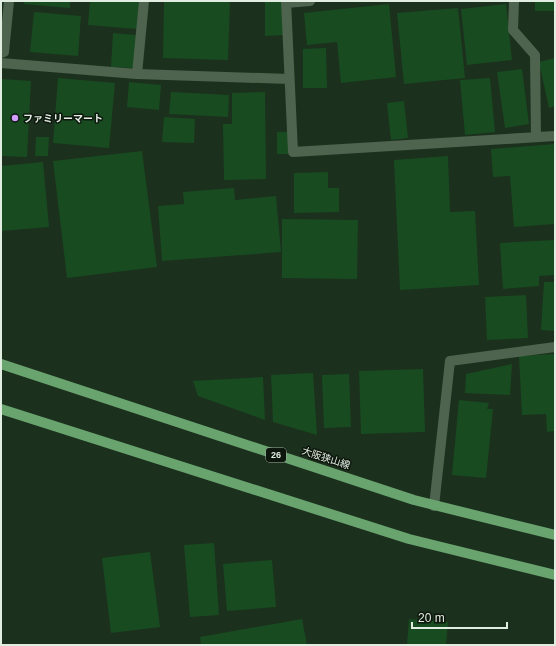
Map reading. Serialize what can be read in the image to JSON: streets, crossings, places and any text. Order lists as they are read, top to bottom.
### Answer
{
  "streets": {
    "main road": ["26", "大阪狭山線"]
  },
  "places": ["ファミリーマート"],
  "scale_bar": "20 m"
}
